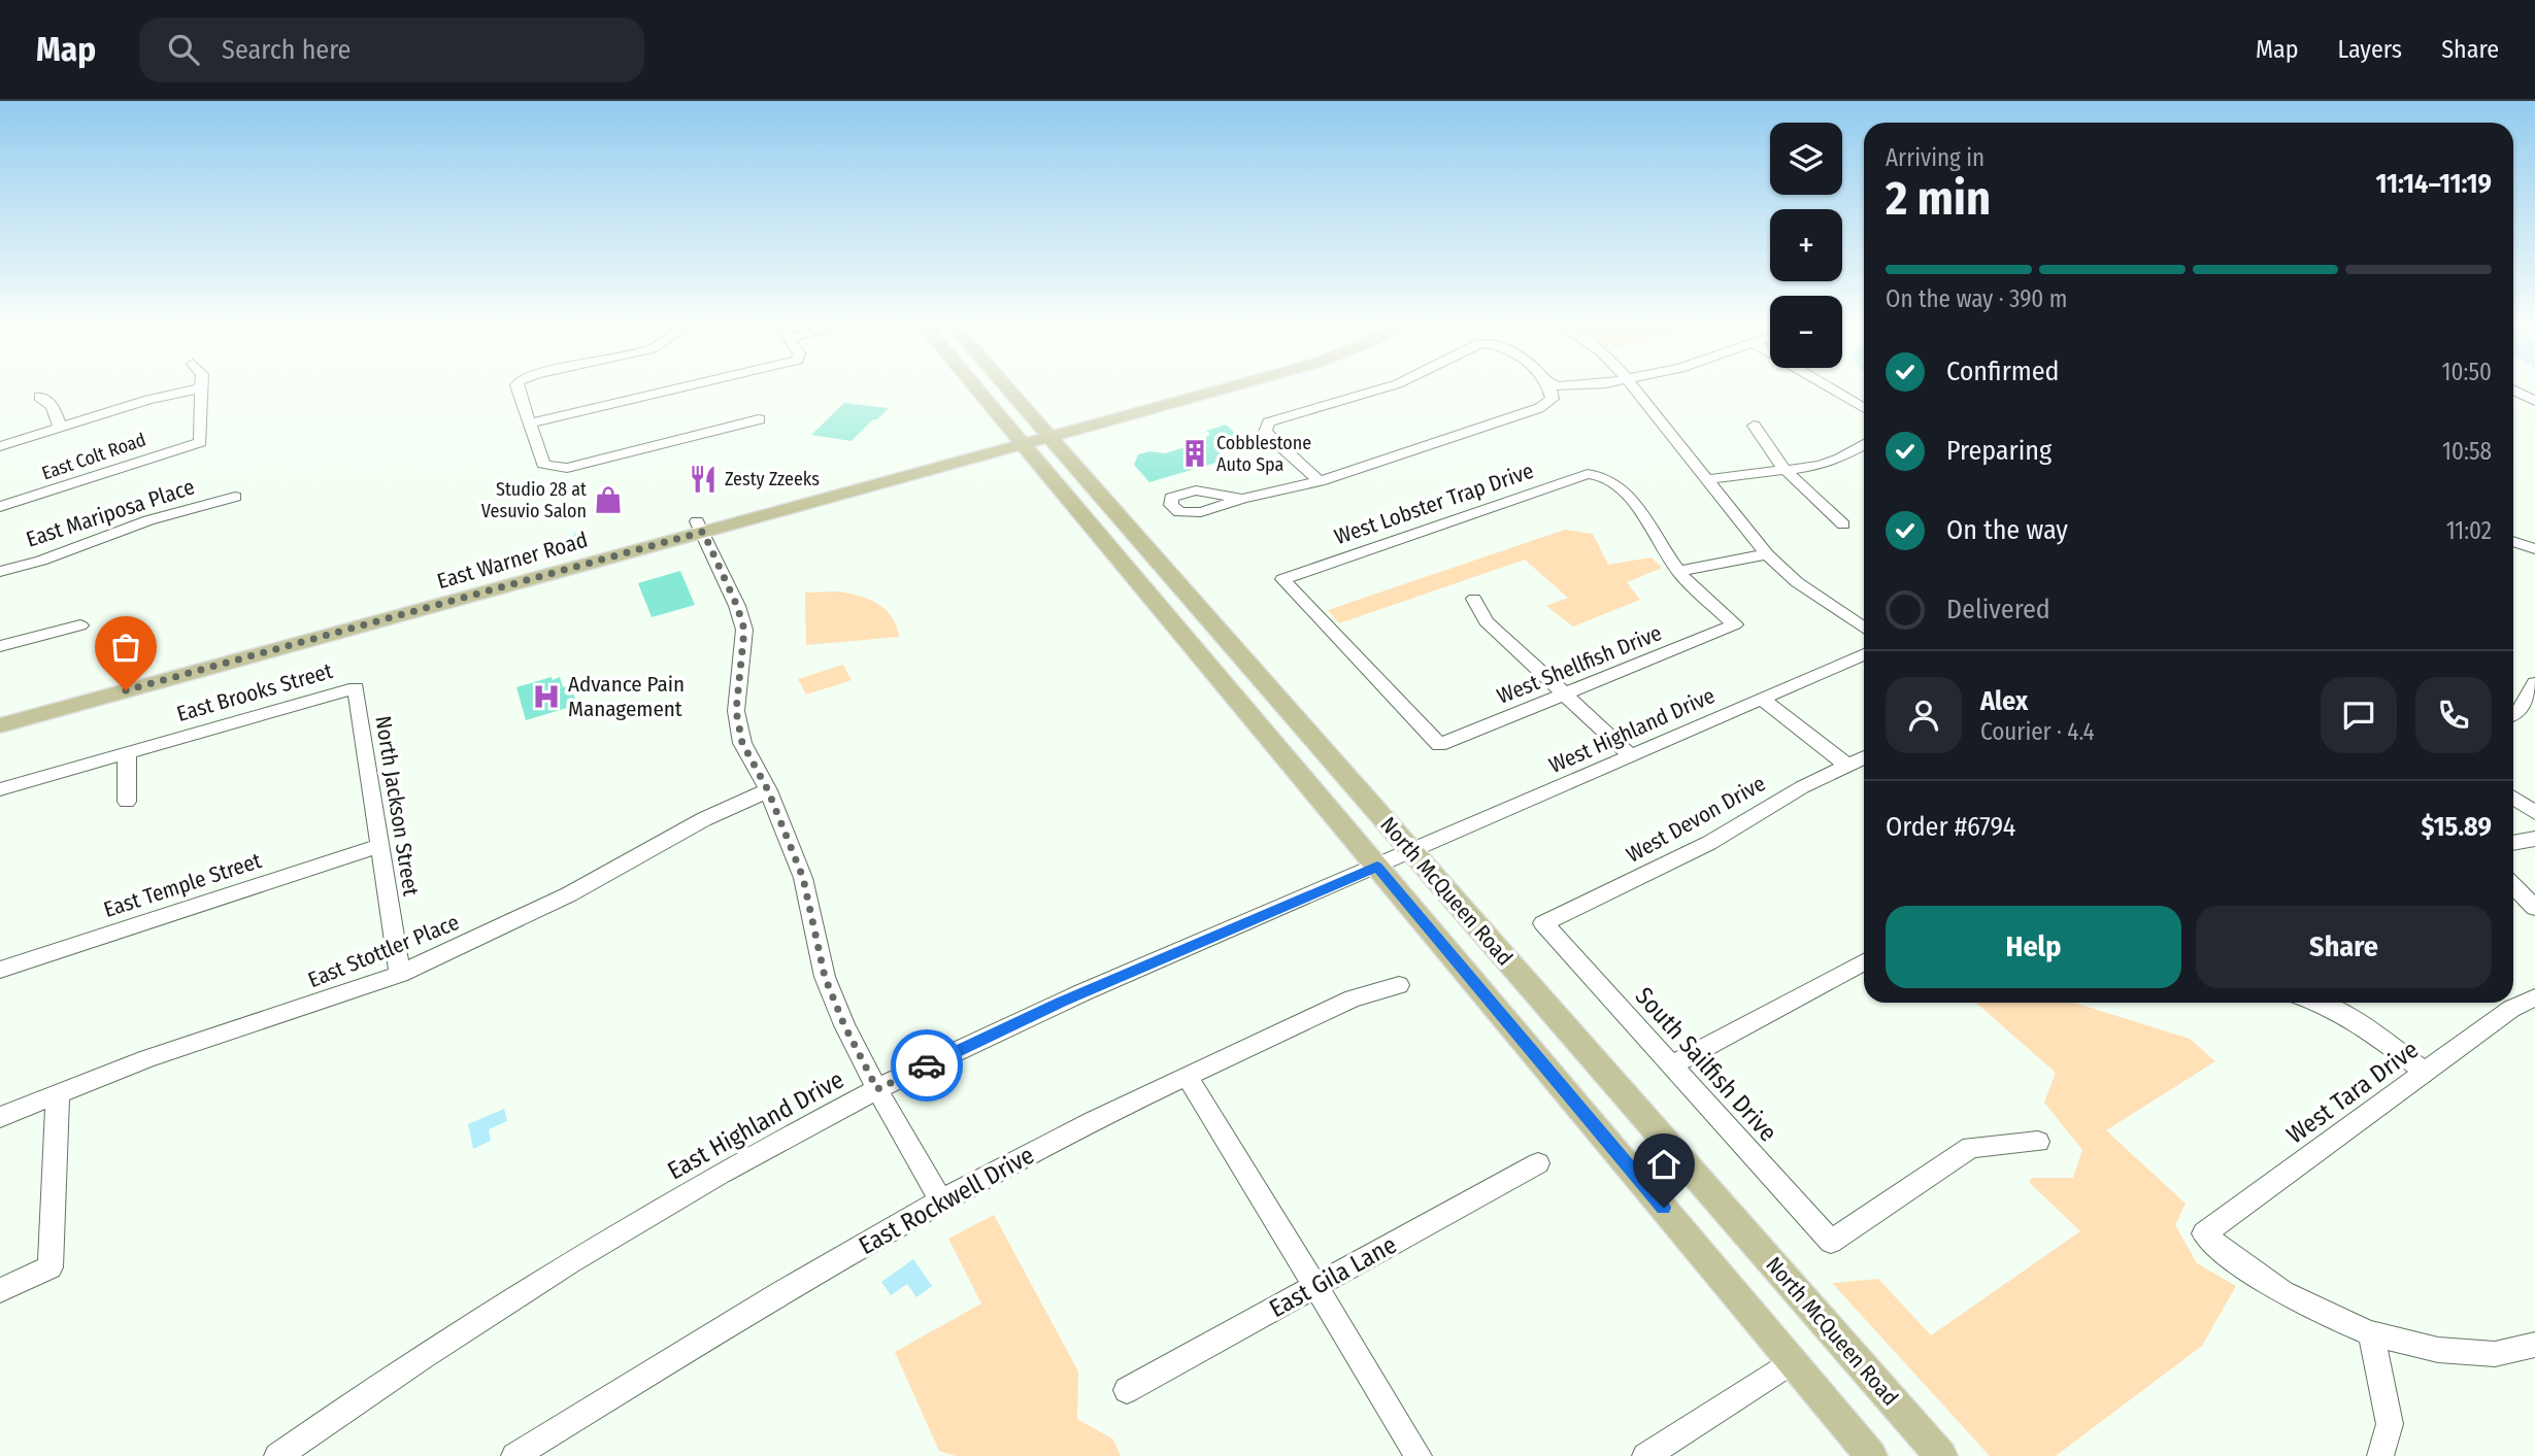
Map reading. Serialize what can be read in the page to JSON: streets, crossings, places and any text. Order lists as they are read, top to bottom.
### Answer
{
  "streets": {
    "main road": ["East Warner Road", "North McQueen Road"],
    "street": [
      "East Colt Road",
      "West Lobster Trap Drive",
      "East Mariposa Place",
      "West Shellfish Drive",
      "East Brooks Street",
      "West Highland Drive",
      "North Jackson Street",
      "West Devon Drive",
      "East Temple Street",
      "East Stottler Place",
      "South Sailfish Drive",
      "West Tara Drive",
      "East Highland Drive",
      "East Rockwell Drive",
      "East Gila Lane"
    ]
  },
  "crossings": [
    ["West Lobster Trap Drive", "West Shellfish Drive"],
    ["East Warner Road", "North McQueen Road"],
    ["East Brooks Street", "North Jackson Street"],
    ["West Highland Drive", "North McQueen Road"],
    ["West Highland Drive", "East Highland Drive"],
    ["North Jackson Street", "East Temple Street"],
    ["North Jackson Street", "East Stottler Place"],
    ["West Devon Drive", "South Sailfish Drive"],
    ["North McQueen Road", "East Highland Drive"]
  ],
  "places": {
    "building": ["Cobblestone Auto Spa"],
    "restaurant": ["Zesty Zzeeks"],
    "shop": ["Studio 28 at Vesuvio Salon"],
    "hospital": ["Advance Pain Management"]
  },
  "page": {
    "header": "Map",
    "search": "Search here",
    "nav": ["Map", "Layers", "Share"],
    "map_buttons": ["+", "−"],
    "heading": ["2 min", "Arriving in", "11:14–11:19"],
    "panel": [
      "Alex",
      "Courier · 4.4",
      "Order #6794",
      "$15.89"
    ],
    "bar": "On the way · 390 m",
    "list": [
      ["Confirmed", "10:50"],
      ["Preparing", "10:58"],
      ["On the way", "11:02"],
      "Delivered"
    ],
    "buttons": ["Help", "Share"]
  }
}
